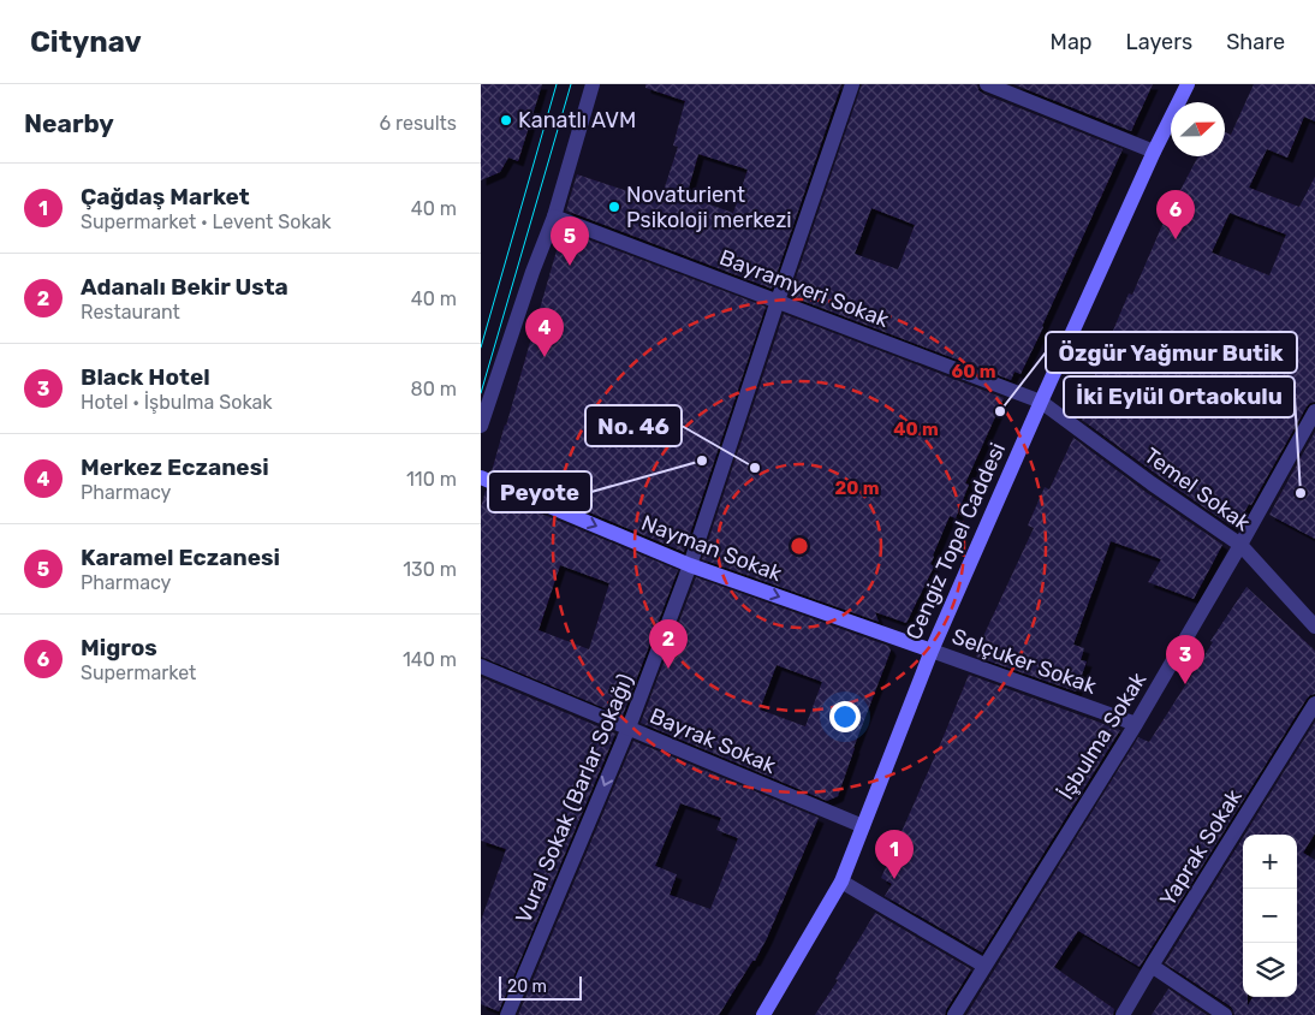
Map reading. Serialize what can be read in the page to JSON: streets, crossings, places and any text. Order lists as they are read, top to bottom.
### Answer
{
  "streets": {
    "main road": ["Cengiz Topel Caddesi", "Nayman Sokak"],
    "street": [
      "Bayramyeri Sokak",
      "Temel Sokak",
      "Selçuker Sokak",
      "İşbulma Sokak",
      "Bayrak Sokak",
      "Vural Sokak (Barlar Sokağı)",
      "Yaprak Sokak"
    ]
  },
  "crossings": [
    ["Bayramyeri Sokak", "Temel Sokak"],
    ["Bayramyeri Sokak", "Cengiz Topel Caddesi"],
    ["Bayramyeri Sokak", "Vural Sokak (Barlar Sokağı)"],
    ["Temel Sokak", "Cengiz Topel Caddesi"],
    ["Temel Sokak", "İşbulma Sokak"],
    ["Cengiz Topel Caddesi", "Nayman Sokak"],
    ["Cengiz Topel Caddesi", "Selçuker Sokak"],
    ["Cengiz Topel Caddesi", "Bayrak Sokak"],
    ["Nayman Sokak", "Selçuker Sokak"],
    ["Nayman Sokak", "Vural Sokak (Barlar Sokağı)"],
    ["Selçuker Sokak", "İşbulma Sokak"],
    ["Bayrak Sokak", "Vural Sokak (Barlar Sokağı)"]
  ],
  "one_way": ["Nayman Sokak"],
  "places": [
    "Kanatlı AVM",
    "Novaturient Psikoloji merkezi",
    "Özgür Yağmur Butik",
    "Peyote",
    "No. 46",
    "İki Eylül Ortaokulu"
  ],
  "scale_bar": "20 m",
  "north": "right",
  "page": {
    "header": "Citynav",
    "nav": ["Map", "Layers", "Share"],
    "heading": ["Nearby", "6 results"],
    "list": [
      {
        "mark": "1",
        "name": "Çağdaş Market",
        "note": "Supermarket · Levent Sokak",
        "value": "40 m"
      },
      {
        "mark": "2",
        "name": "Adanalı Bekir Usta",
        "note": "Restaurant",
        "value": "40 m"
      },
      {
        "mark": "3",
        "name": "Black Hotel",
        "note": "Hotel · İşbulma Sokak",
        "value": "80 m"
      },
      {
        "mark": "4",
        "name": "Merkez Eczanesi",
        "note": "Pharmacy",
        "value": "110 m"
      },
      {
        "mark": "5",
        "name": "Karamel Eczanesi",
        "note": "Pharmacy",
        "value": "130 m"
      },
      {
        "mark": "6",
        "name": "Migros",
        "note": "Supermarket",
        "value": "140 m"
      }
    ],
    "pins": [
      "6",
      "5",
      "4",
      "2",
      "3",
      "1"
    ],
    "map_buttons": ["+", "−"],
    "scale": "20 m"
  },
  "rings": ["60 m", "40 m", "20 m"]
}
